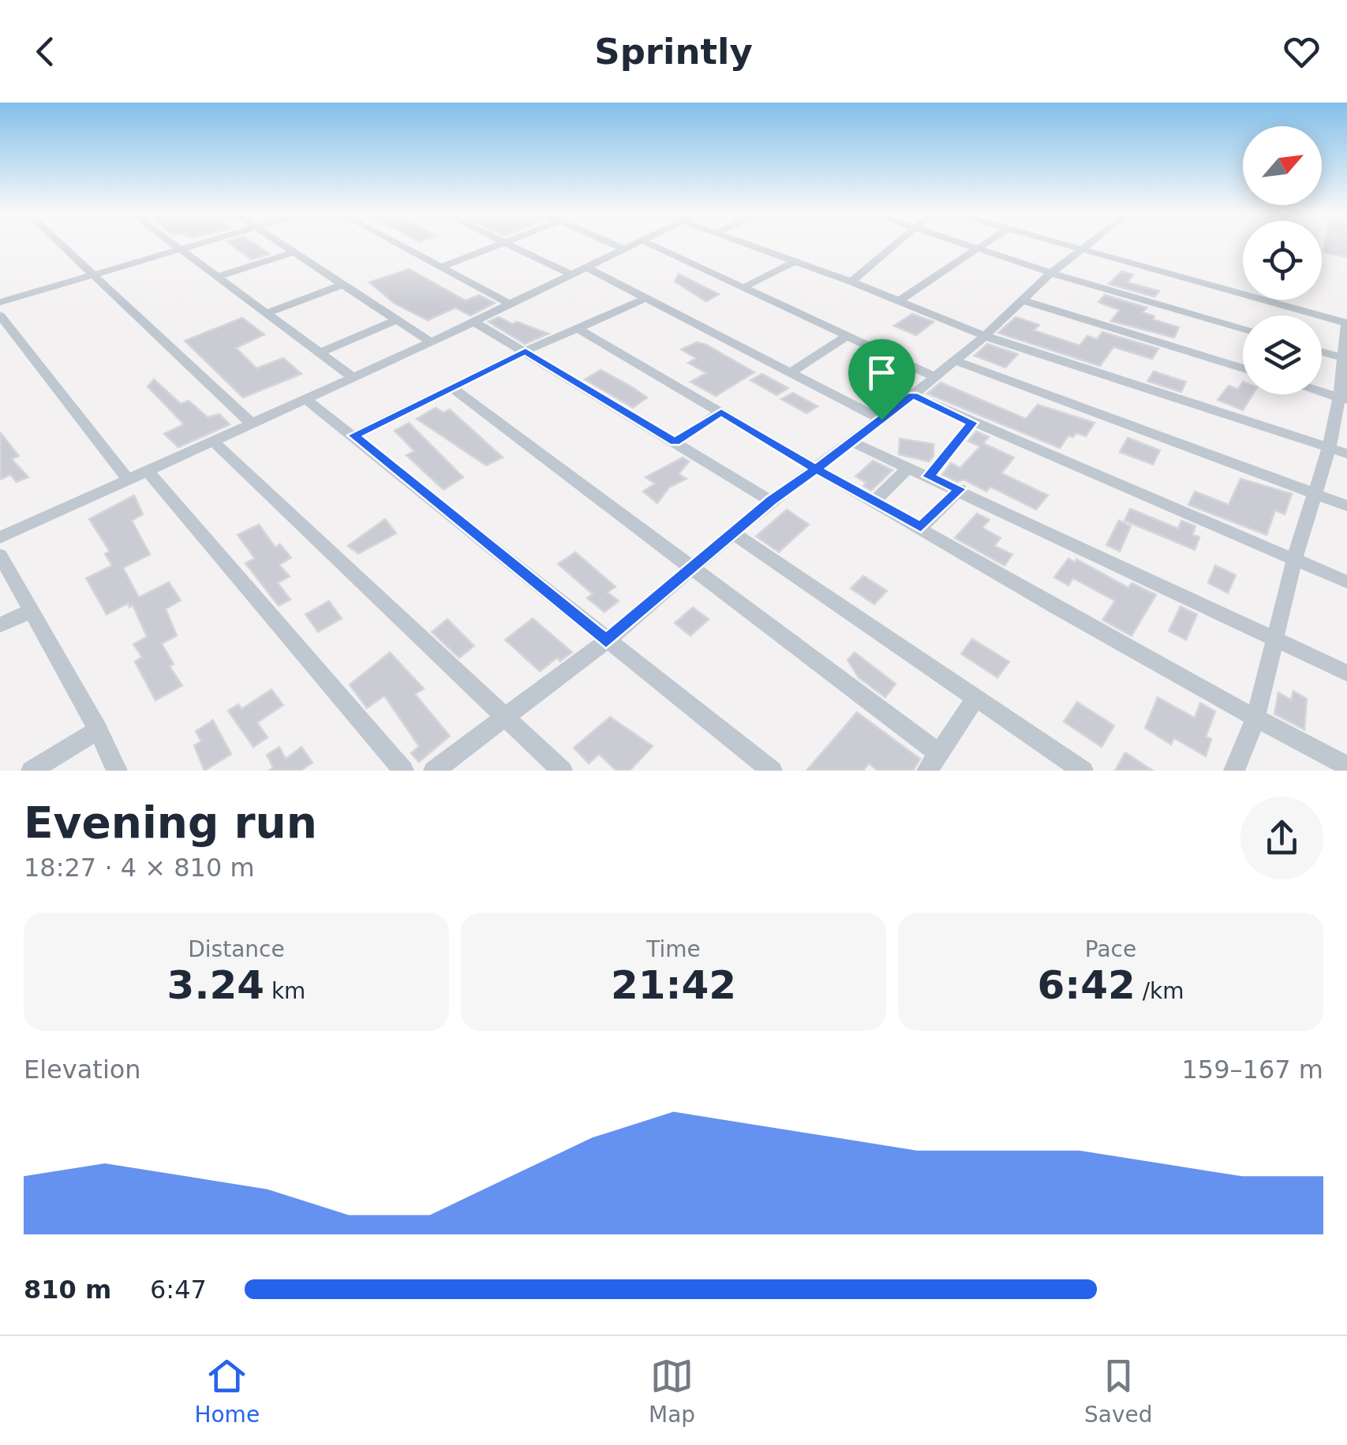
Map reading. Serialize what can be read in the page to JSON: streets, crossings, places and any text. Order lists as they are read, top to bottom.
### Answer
{
  "north": "top right",
  "page": {
    "header": "Sprintly",
    "heading": ["Evening run", "18:27 · 4 × 810 m"],
    "stats": [
      ["Distance", "3.24 km"],
      ["Time", "21:42"],
      ["Pace", "6:42 /km"]
    ],
    "chart": ["Elevation", "159–167 m"],
    "list": [
      {
        "name": "810 m",
        "note": "6:47"
      }
    ],
    "tabs": ["Home", "Map", "Saved"]
  }
}
